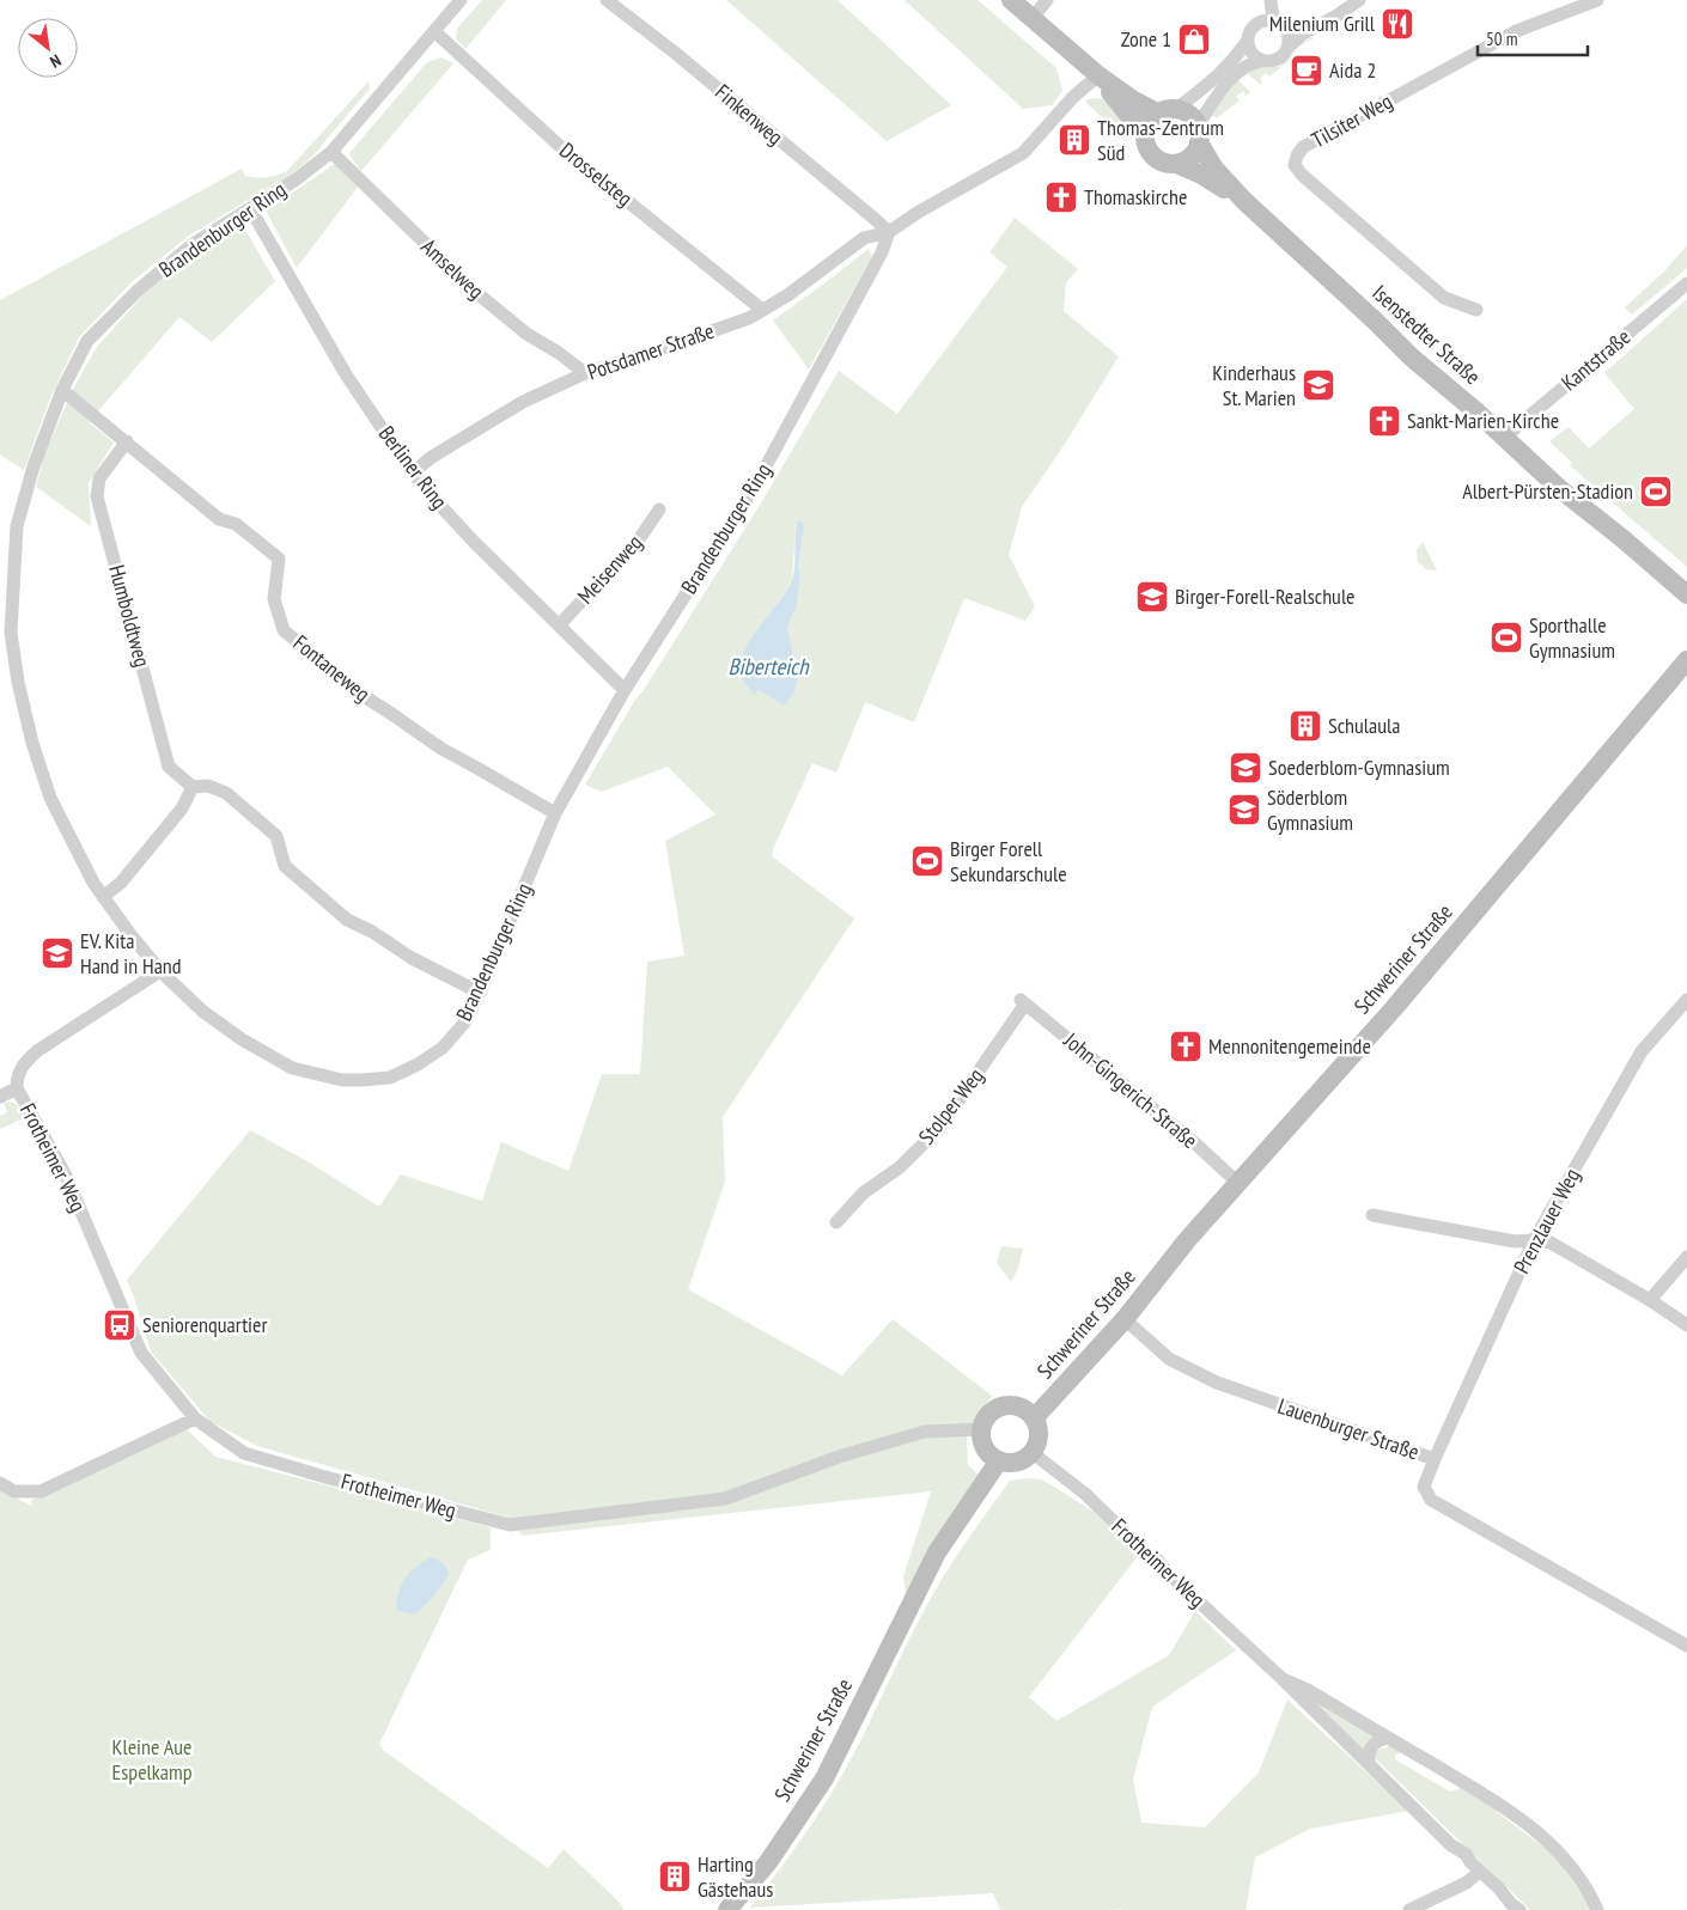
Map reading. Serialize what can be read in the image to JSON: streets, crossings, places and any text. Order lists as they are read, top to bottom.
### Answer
{
  "streets": {
    "street": [
      "Finkenweg",
      "Tilsiter Weg",
      "Drosselsteg",
      "Brandenburger Ring",
      "Amselweg",
      "Isenstedter Straße",
      "Potsdamer Straße",
      "Kantstraße",
      "Berliner Ring",
      "Meisenweg",
      "Humboldtweg",
      "Fontaneweg",
      "Schweriner Straße",
      "John-Gingerich-Straße",
      "Stolper Weg",
      "Frotheimer Weg",
      "Prenzlauer Weg",
      "Lauenburger Straße"
    ]
  },
  "crossings": [
    ["Finkenweg", "Brandenburger Ring"],
    ["Finkenweg", "Potsdamer Straße"],
    ["Drosselsteg", "Brandenburger Ring"],
    ["Drosselsteg", "Potsdamer Straße"],
    ["Brandenburger Ring", "Amselweg"],
    ["Brandenburger Ring", "Potsdamer Straße"],
    ["Brandenburger Ring", "Berliner Ring"],
    ["Brandenburger Ring", "Fontaneweg"],
    ["Brandenburger Ring", "Frotheimer Weg"],
    ["Amselweg", "Potsdamer Straße"],
    ["Isenstedter Straße", "Kantstraße"],
    ["Potsdamer Straße", "Berliner Ring"],
    ["Berliner Ring", "Meisenweg"],
    ["Humboldtweg", "Fontaneweg"],
    ["Schweriner Straße", "John-Gingerich-Straße"],
    ["Schweriner Straße", "Frotheimer Weg"],
    ["Schweriner Straße", "Lauenburger Straße"],
    ["John-Gingerich-Straße", "Stolper Weg"],
    ["Prenzlauer Weg", "Lauenburger Straße"]
  ],
  "water": ["Biberteich"],
  "parks": ["Kleine Aue Espelkamp"],
  "places": {
    "restaurant": ["Milenium Grill"],
    "shop": ["Zone 1"],
    "cafe": ["Aida 2"],
    "building": ["Thomas-Zentrum Süd", "Schulaula", "Harting Gästehaus"],
    "church": ["Thomaskirche", "Sankt-Marien-Kirche", "Mennonitengemeinde"],
    "school or university": [
      "Kinderhaus St. Marien",
      "Birger-Forell-Realschule",
      "Soederblom-Gymnasium",
      "Söderblom Gymnasium",
      "EV. Kita Hand in Hand"
    ],
    "sports": ["Albert-Pürsten-Stadion", "Sporthalle Gymnasium", "Birger Forell Sekundarschule"],
    "bus stop": ["Seniorenquartier"]
  },
  "scale_bar": "50 m",
  "north": "bottom right"
}
